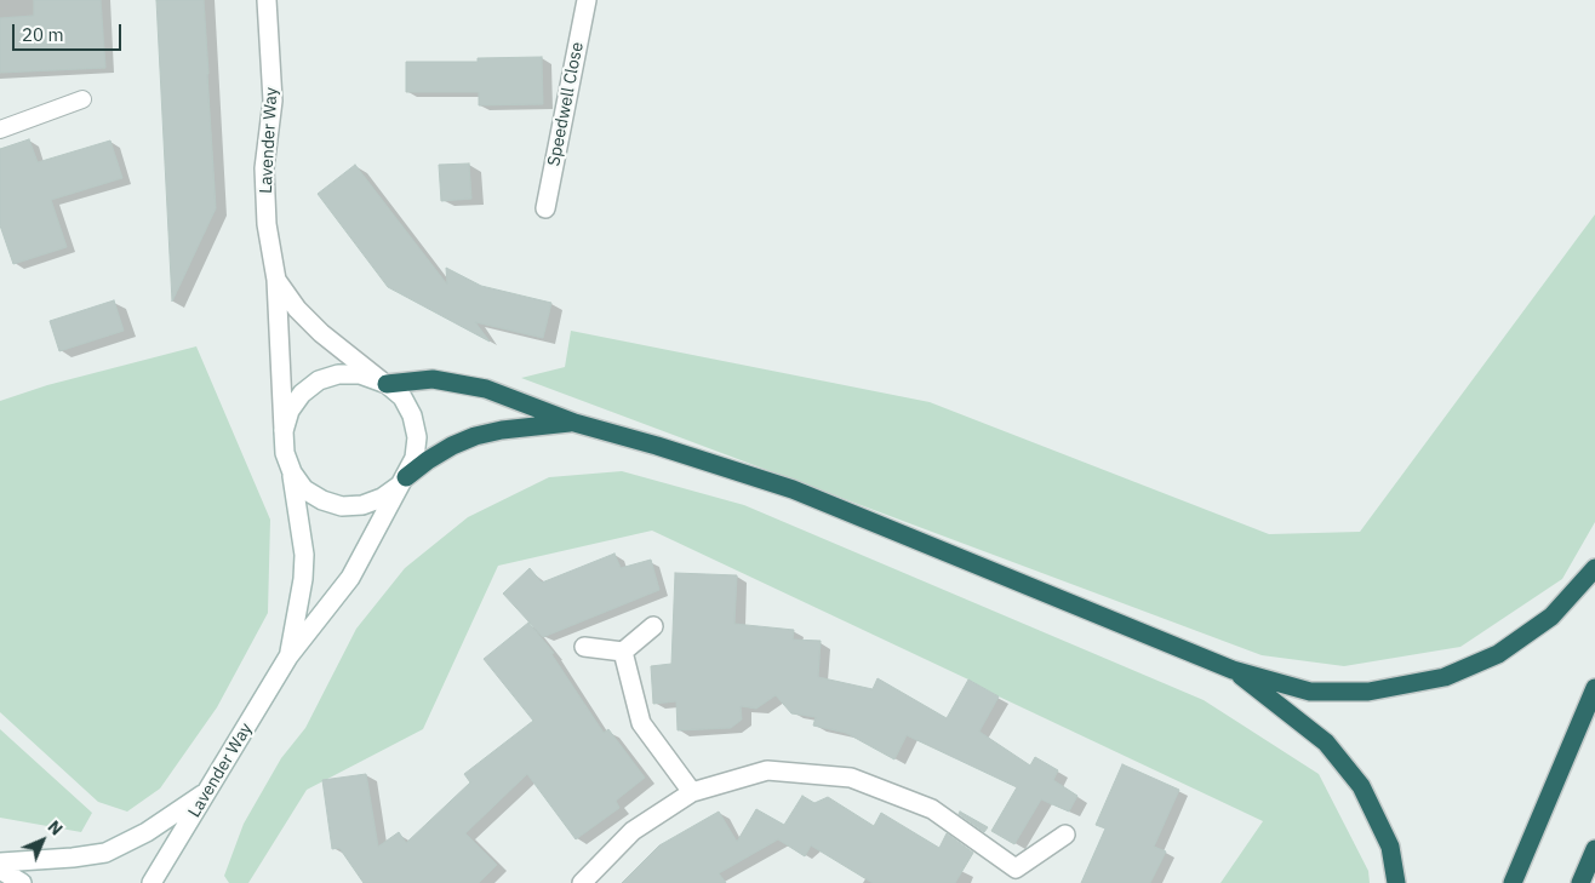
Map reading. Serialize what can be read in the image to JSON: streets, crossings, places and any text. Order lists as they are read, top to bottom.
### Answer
{
  "streets": {
    "street": ["Speedwell Close", "Lavender Way"]
  },
  "scale_bar": "20 m",
  "north": "top right"
}
